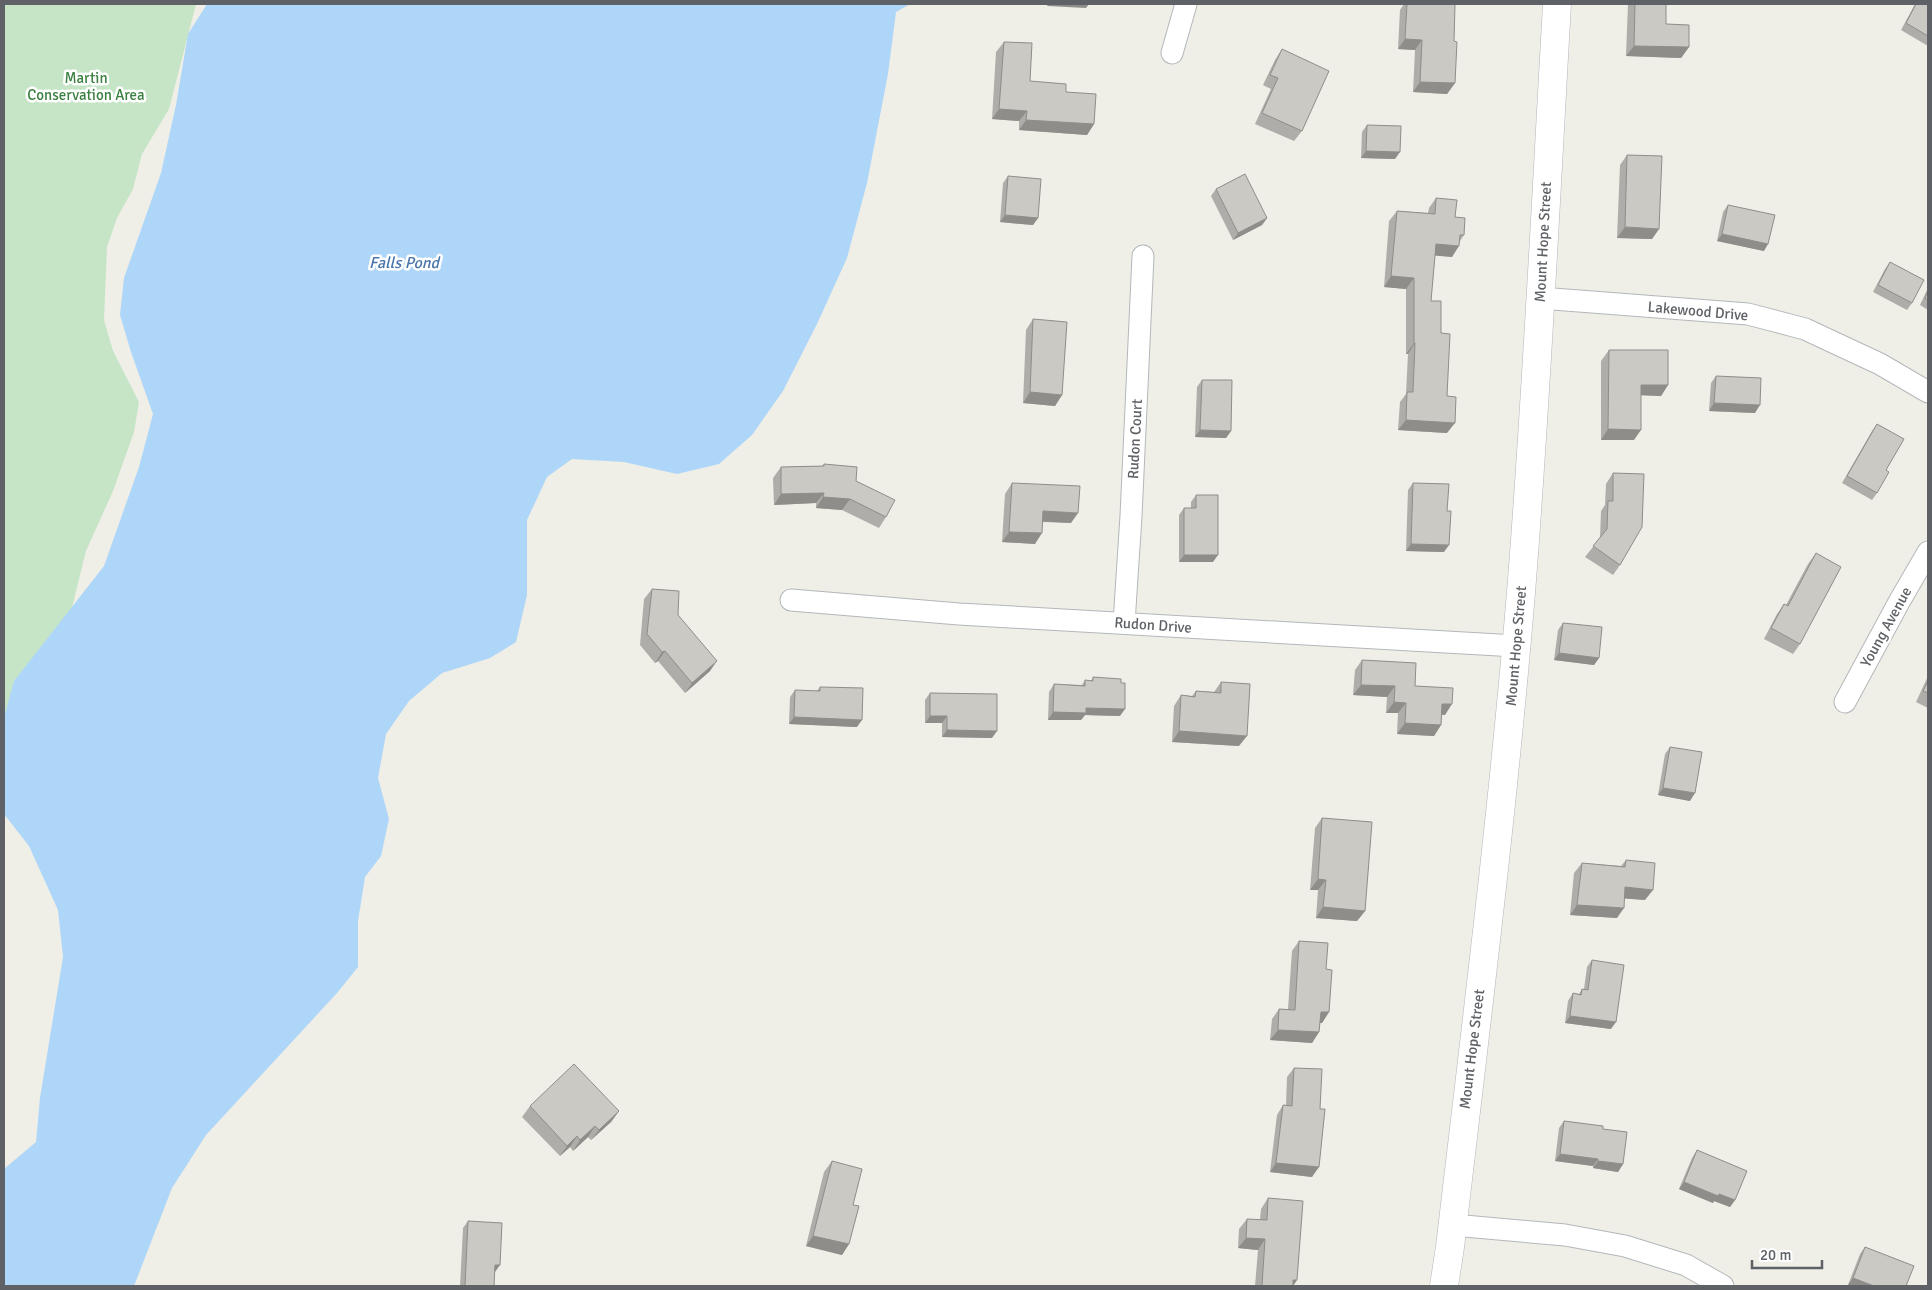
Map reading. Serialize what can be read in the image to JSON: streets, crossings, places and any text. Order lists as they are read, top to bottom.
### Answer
{
  "streets": {
    "street": [
      "Mount Hope Street",
      "Lakewood Drive",
      "Rudon Court",
      "Rudon Drive",
      "Young Avenue"
    ]
  },
  "crossings": [
    ["Mount Hope Street", "Lakewood Drive"],
    ["Mount Hope Street", "Rudon Drive"],
    ["Rudon Court", "Rudon Drive"]
  ],
  "water": ["Falls Pond"],
  "parks": ["Martin Conservation Area"],
  "scale_bar": "20 m"
}
